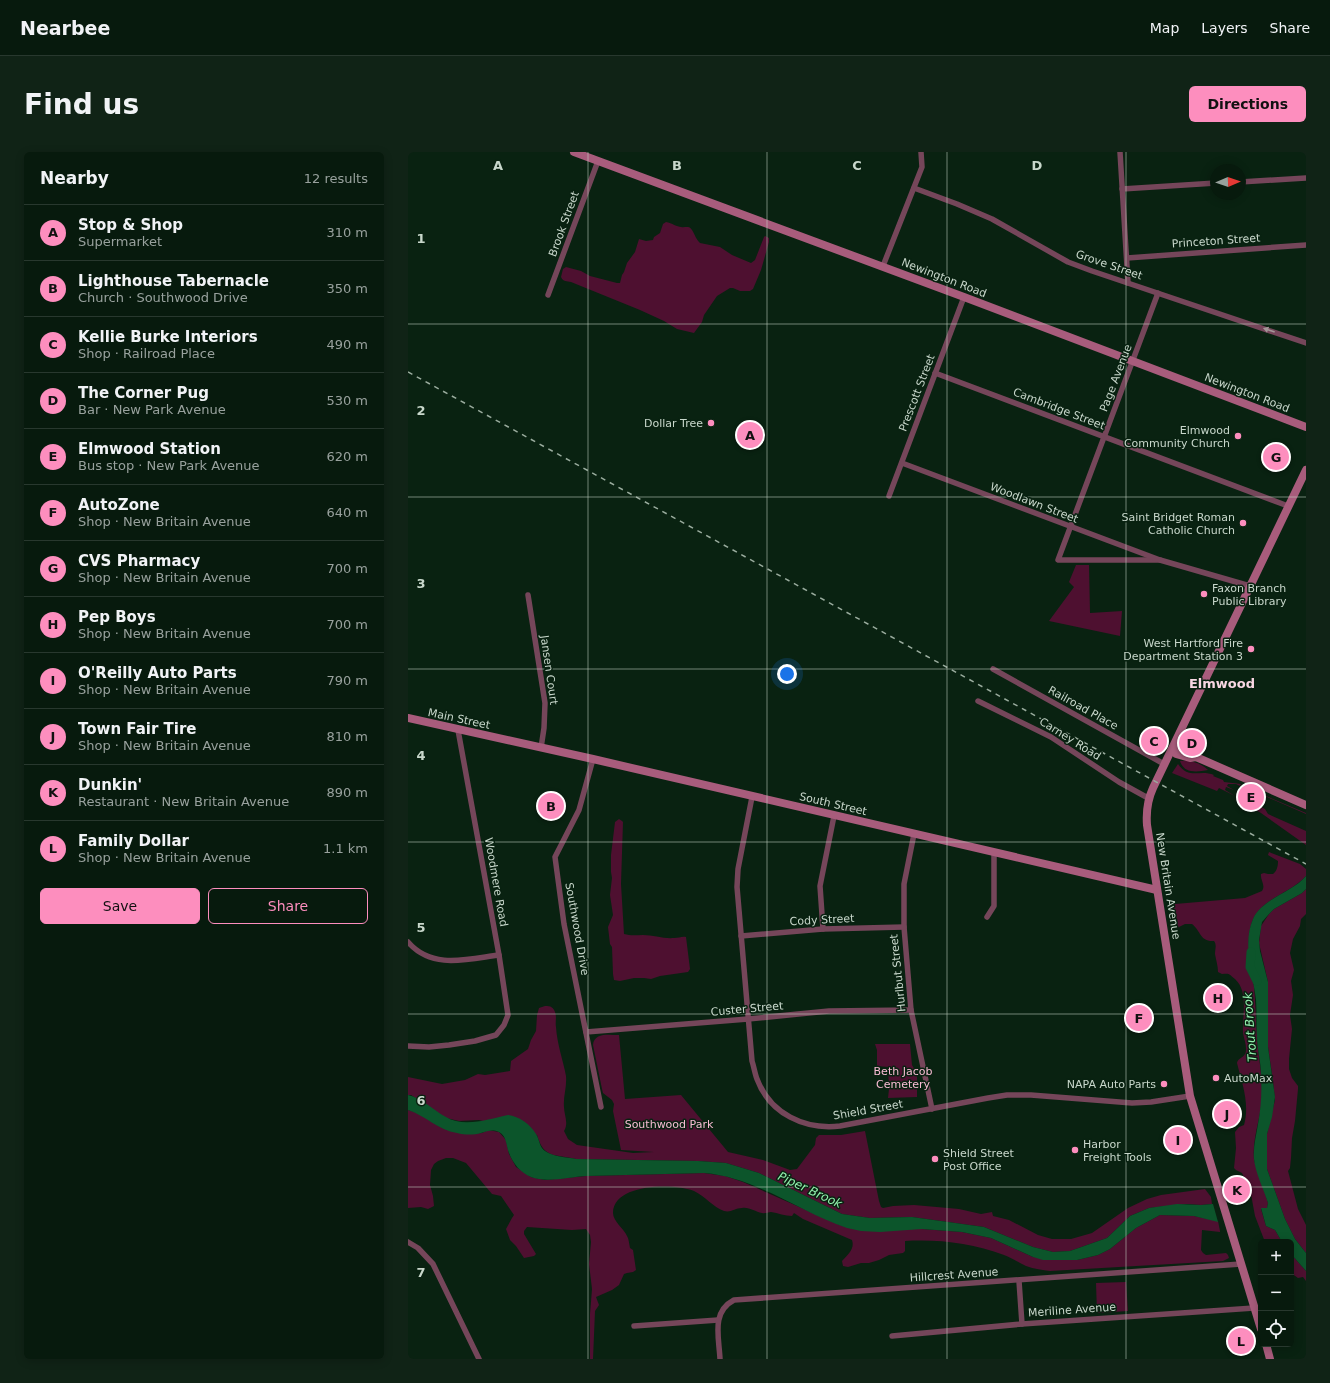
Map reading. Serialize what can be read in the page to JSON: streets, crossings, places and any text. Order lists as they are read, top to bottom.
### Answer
{
  "streets": {
    "main road": [
      "Newington Road",
      "Main Street",
      "South Street",
      "New Britain Avenue"
    ],
    "street": [
      "Brook Street",
      "Princeton Street",
      "Grove Street",
      "Page Avenue",
      "Prescott Street",
      "Cambridge Street",
      "Woodlawn Street",
      "Jansen Court",
      "Railroad Place",
      "Carney Road",
      "Woodmere Road",
      "Cody Street",
      "Southwood Drive",
      "Hurlbut Street",
      "Custer Street",
      "Shield Street",
      "Hillcrest Avenue",
      "Meriline Avenue"
    ]
  },
  "crossings": [
    ["Brook Street", "Newington Road"],
    ["Grove Street", "Page Avenue"],
    ["Newington Road", "Page Avenue"],
    ["Newington Road", "Prescott Street"],
    ["Page Avenue", "Cambridge Street"],
    ["Page Avenue", "Woodlawn Street"],
    ["Prescott Street", "Cambridge Street"],
    ["Prescott Street", "Woodlawn Street"],
    ["Cambridge Street", "New Britain Avenue"],
    ["Woodlawn Street", "New Britain Avenue"],
    ["Jansen Court", "South Street"],
    ["Railroad Place", "New Britain Avenue"],
    ["Main Street", "South Street"],
    ["Main Street", "Woodmere Road"],
    ["Carney Road", "New Britain Avenue"],
    ["South Street", "New Britain Avenue"],
    ["South Street", "Southwood Drive"],
    ["South Street", "Hurlbut Street"],
    ["South Street", "Shield Street"],
    ["New Britain Avenue", "Shield Street"],
    ["New Britain Avenue", "Hillcrest Avenue"],
    ["New Britain Avenue", "Meriline Avenue"],
    ["Cody Street", "Hurlbut Street"],
    ["Cody Street", "Shield Street"],
    ["Southwood Drive", "Custer Street"],
    ["Hurlbut Street", "Custer Street"],
    ["Hurlbut Street", "Shield Street"],
    ["Custer Street", "Shield Street"]
  ],
  "one_way": ["Grove Street"],
  "districts": ["Elmwood"],
  "water": ["Trout Brook", "Piper Brook"],
  "parks": ["Beth Jacob Cemetery", "Southwood Park"],
  "places": [
    "Dollar Tree",
    "Elmwood Community Church",
    "Saint Bridget Roman Catholic Church",
    "Faxon Branch Public Library",
    "West Hartford Fire Department Station 3",
    "AutoMax",
    "NAPA Auto Parts",
    "Harbor Freight Tools",
    "Shield Street Post Office"
  ],
  "north": "right",
  "page": {
    "header": "Nearbee",
    "nav": ["Map", "Layers", "Share"],
    "buttons": [
      "Directions",
      ["Save", "Share"]
    ],
    "title": "Find us",
    "heading": ["Nearby", "12 results"],
    "list": [
      {
        "mark": "A",
        "name": "Stop & Shop",
        "note": "Supermarket",
        "value": "310 m"
      },
      {
        "mark": "B",
        "name": "Lighthouse Tabernacle",
        "note": "Church · Southwood Drive",
        "value": "350 m"
      },
      {
        "mark": "C",
        "name": "Kellie Burke Interiors",
        "note": "Shop · Railroad Place",
        "value": "490 m"
      },
      {
        "mark": "D",
        "name": "The Corner Pug",
        "note": "Bar · New Park Avenue",
        "value": "530 m"
      },
      {
        "mark": "E",
        "name": "Elmwood Station",
        "note": "Bus stop · New Park Avenue",
        "value": "620 m"
      },
      {
        "mark": "F",
        "name": "AutoZone",
        "note": "Shop · New Britain Avenue",
        "value": "640 m"
      },
      {
        "mark": "G",
        "name": "CVS Pharmacy",
        "note": "Shop · New Britain Avenue",
        "value": "700 m"
      },
      {
        "mark": "H",
        "name": "Pep Boys",
        "note": "Shop · New Britain Avenue",
        "value": "700 m"
      },
      {
        "mark": "I",
        "name": "O'Reilly Auto Parts",
        "note": "Shop · New Britain Avenue",
        "value": "790 m"
      },
      {
        "mark": "J",
        "name": "Town Fair Tire",
        "note": "Shop · New Britain Avenue",
        "value": "810 m"
      },
      {
        "mark": "K",
        "name": "Dunkin'",
        "note": "Restaurant · New Britain Avenue",
        "value": "890 m"
      },
      {
        "mark": "L",
        "name": "Family Dollar",
        "note": "Shop · New Britain Avenue",
        "value": "1.1 km"
      }
    ],
    "pins": [
      "A",
      "G",
      "C",
      "D",
      "E",
      "B",
      "H",
      "F",
      "J",
      "I",
      "K",
      "L"
    ],
    "map_buttons": ["+", "−"]
  },
  "grid": {
    "columns": [
      "A",
      "B",
      "C",
      "D"
    ],
    "rows": [
      "1",
      "2",
      "3",
      "4",
      "5",
      "6",
      "7"
    ]
  }
}
